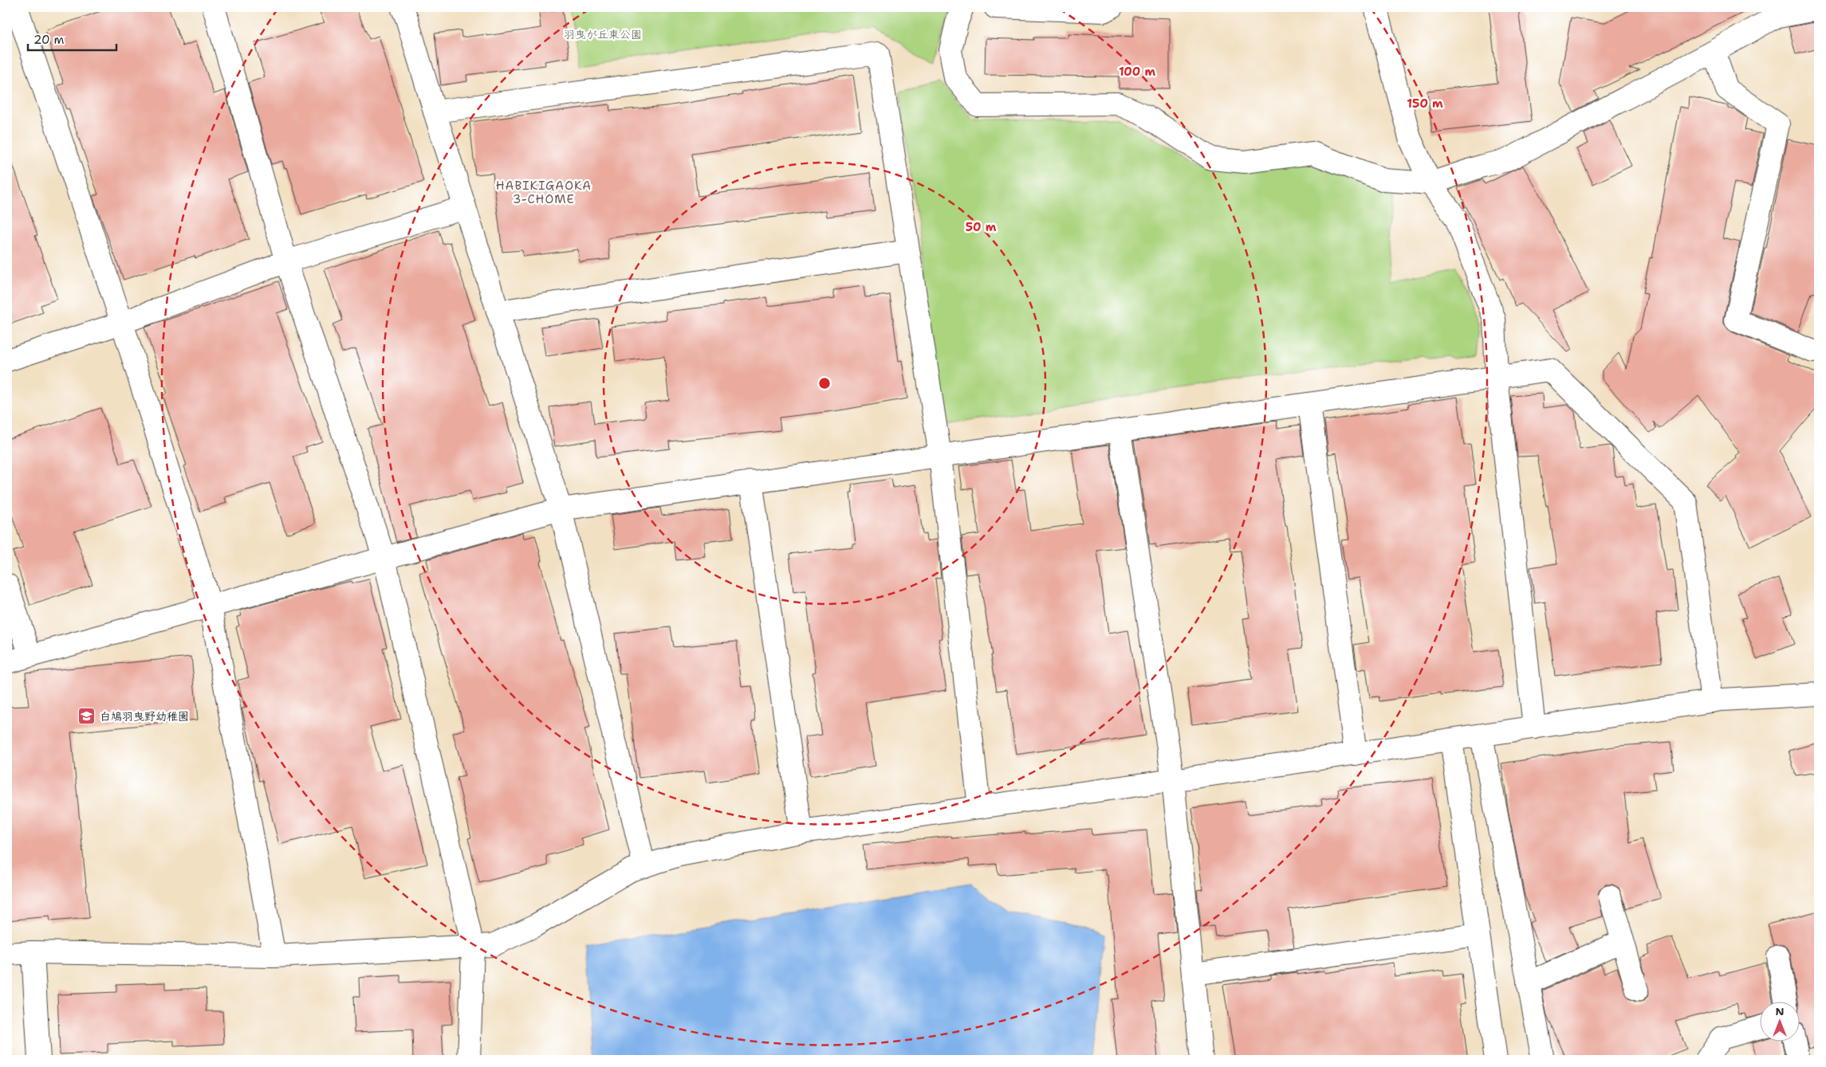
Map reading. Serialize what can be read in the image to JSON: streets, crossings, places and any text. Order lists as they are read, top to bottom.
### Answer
{
  "districts": ["HABIKIGAOKA 3-CHOME"],
  "parks": ["羽曳が丘東公園"],
  "places": {
    "school or university": ["白鳩羽曳野幼稚園"]
  },
  "scale_bar": "20 m",
  "north": "top",
  "rings": ["100 m", "150 m", "50 m"]
}
